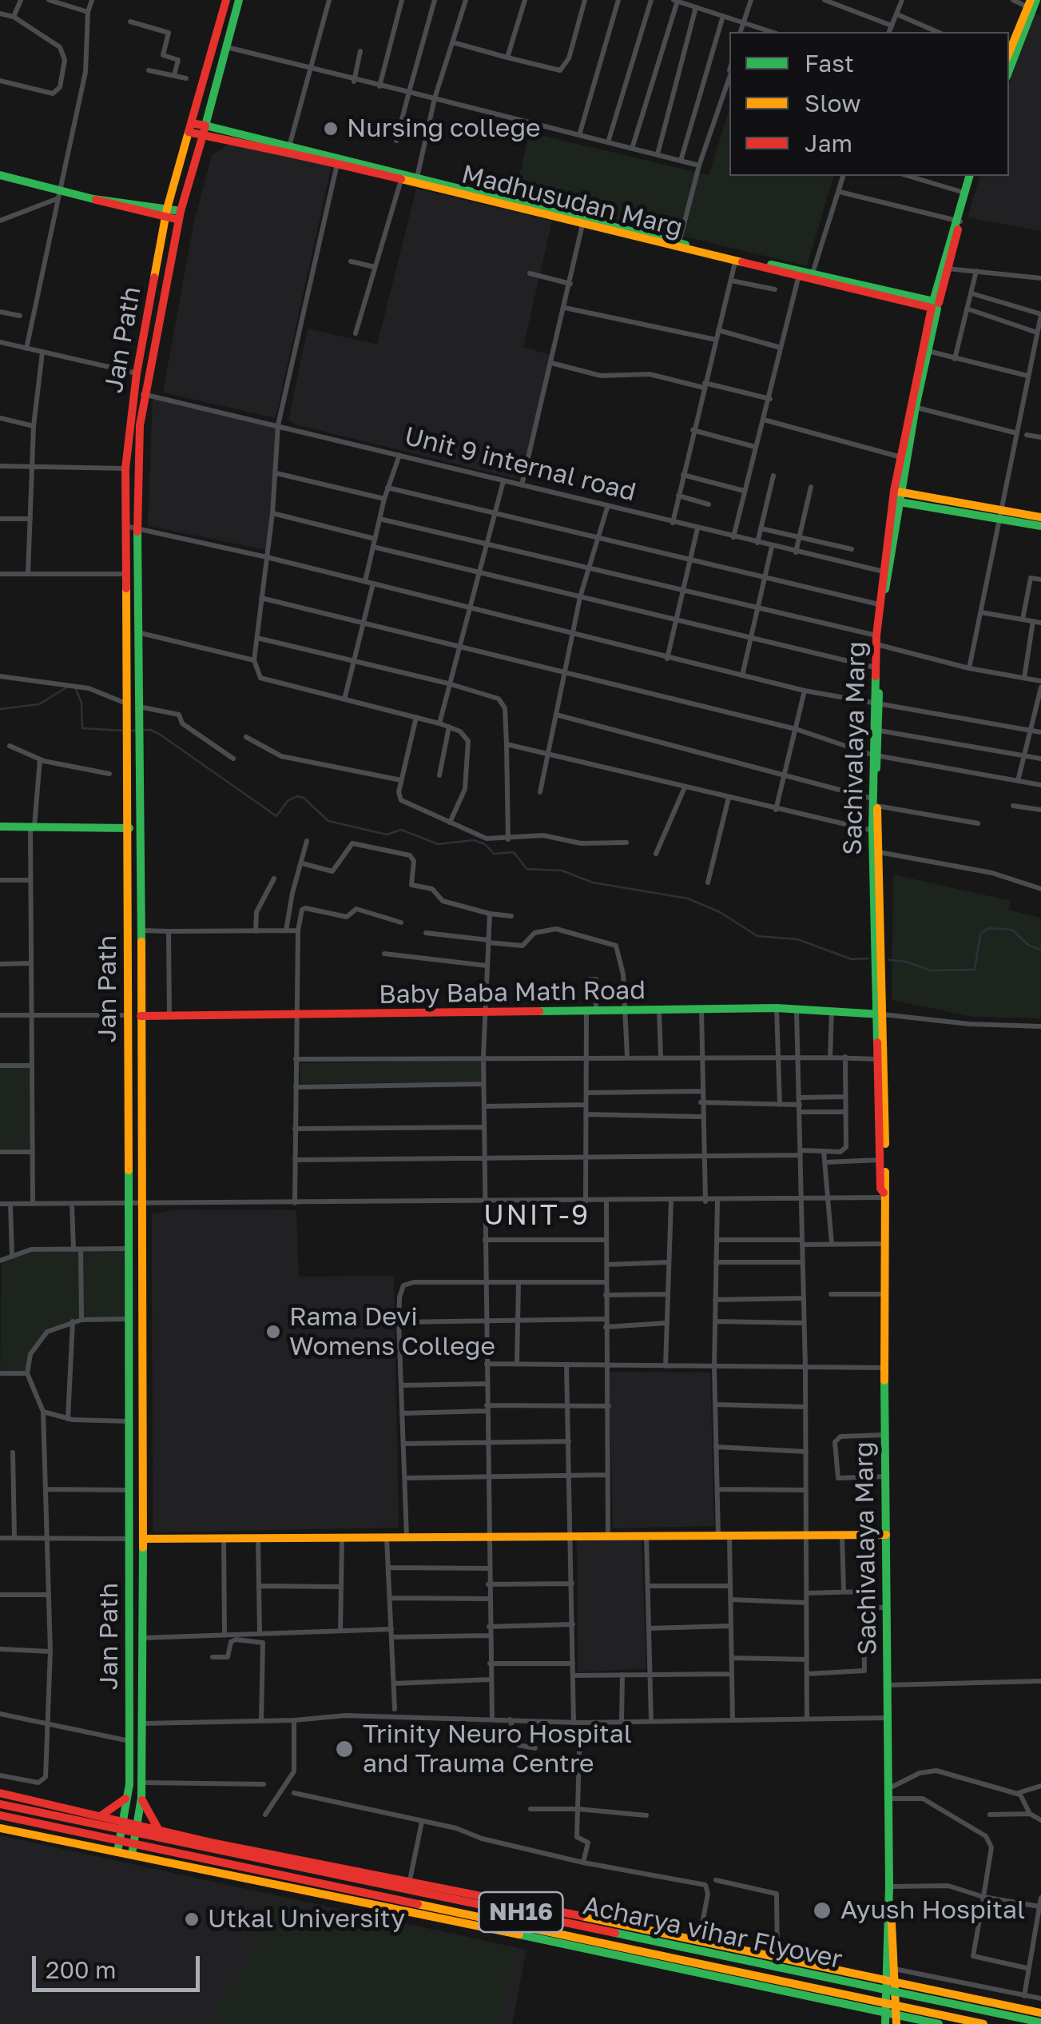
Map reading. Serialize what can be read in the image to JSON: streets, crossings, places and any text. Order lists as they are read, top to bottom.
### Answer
{
  "streets": {
    "main road": [
      "Madhusudan Marg",
      "Jan Path",
      "Sachivalaya Marg",
      "Baby Baba Math Road",
      "NH16",
      "Acharya vihar Flyover"
    ],
    "street": ["Unit 9 internal road"]
  },
  "crossings": [
    ["Madhusudan Marg", "Jan Path"],
    ["Madhusudan Marg", "Sachivalaya Marg"],
    ["Jan Path", "Unit 9 internal road"],
    ["Jan Path", "Baby Baba Math Road"],
    ["Unit 9 internal road", "Sachivalaya Marg"],
    ["Sachivalaya Marg", "Baby Baba Math Road"]
  ],
  "districts": ["UNIT-9"],
  "places": [
    "Nursing college",
    "Rama Devi Womens College",
    "Trinity Neuro Hospital and Trauma Centre",
    "Ayush Hospital",
    "Utkal University"
  ],
  "legend": ["Fast", "Slow", "Jam"],
  "scale_bar": "200 m"
}
